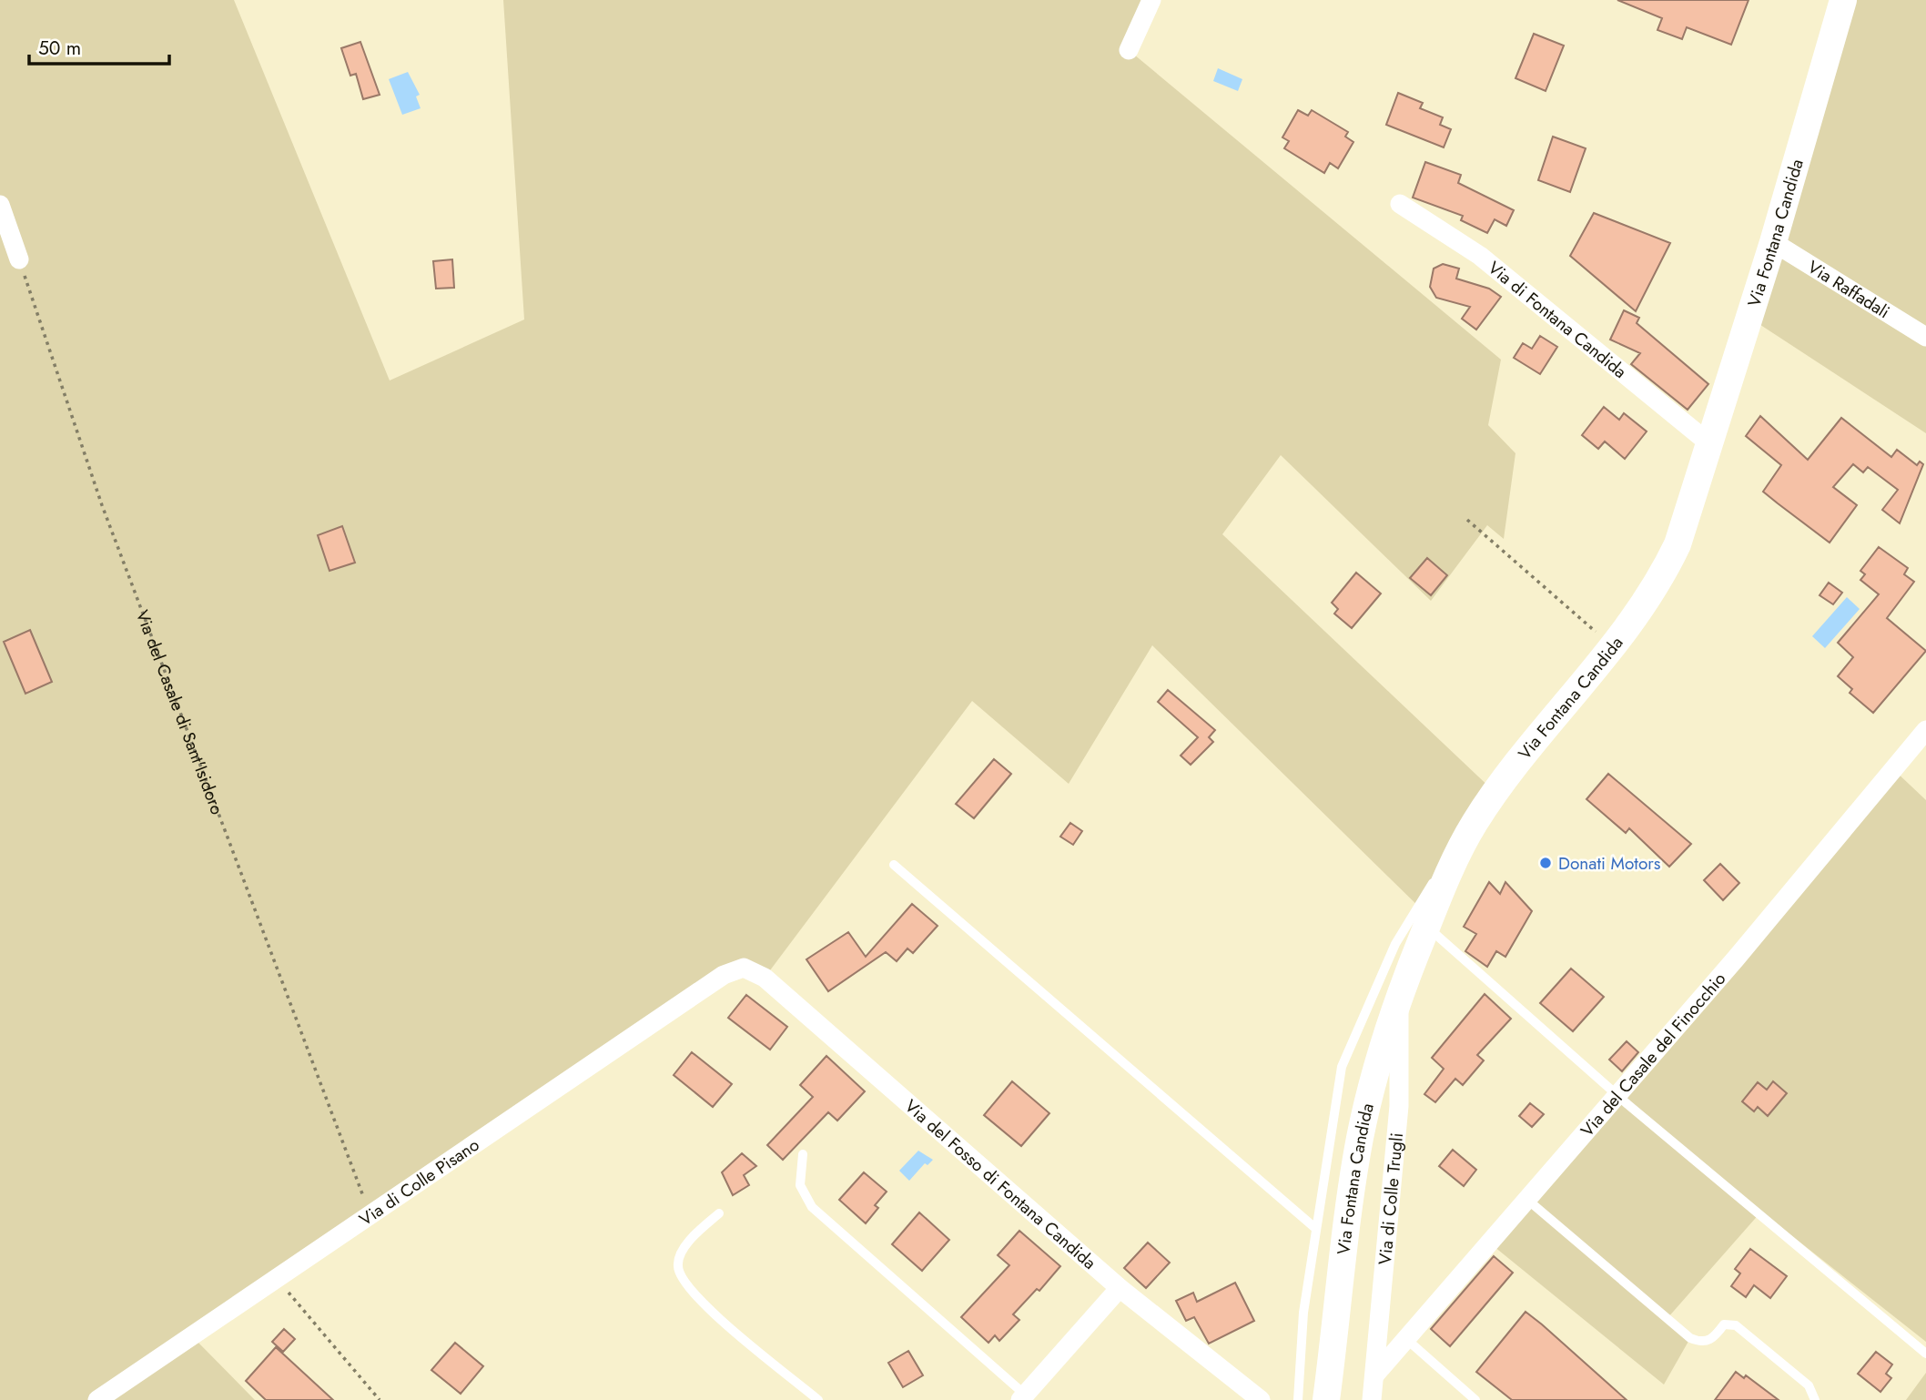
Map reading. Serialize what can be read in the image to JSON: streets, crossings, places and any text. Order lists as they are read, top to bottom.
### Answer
{
  "streets": {
    "main road": ["Via Fontana Candida"],
    "street": [
      "Via Raffadali",
      "Via di Fontana Candida",
      "Via del Casale del Finocchio",
      "Via di Colle Pisano",
      "Via del Fosso di Fontana Candida",
      "Via di Colle Trugli"
    ],
    "path": ["Via del Casale di Sant'Isidoro"]
  },
  "crossings": [
    ["Via Fontana Candida", "Via Raffadali"],
    ["Via Fontana Candida", "Via di Fontana Candida"],
    ["Via Fontana Candida", "Via di Colle Trugli"],
    ["Via del Casale di Sant'Isidoro", "Via di Colle Pisano"],
    ["Via del Casale del Finocchio", "Via di Colle Trugli"],
    ["Via di Colle Pisano", "Via del Fosso di Fontana Candida"]
  ],
  "places": ["Donati Motors"],
  "scale_bar": "50 m"
}
